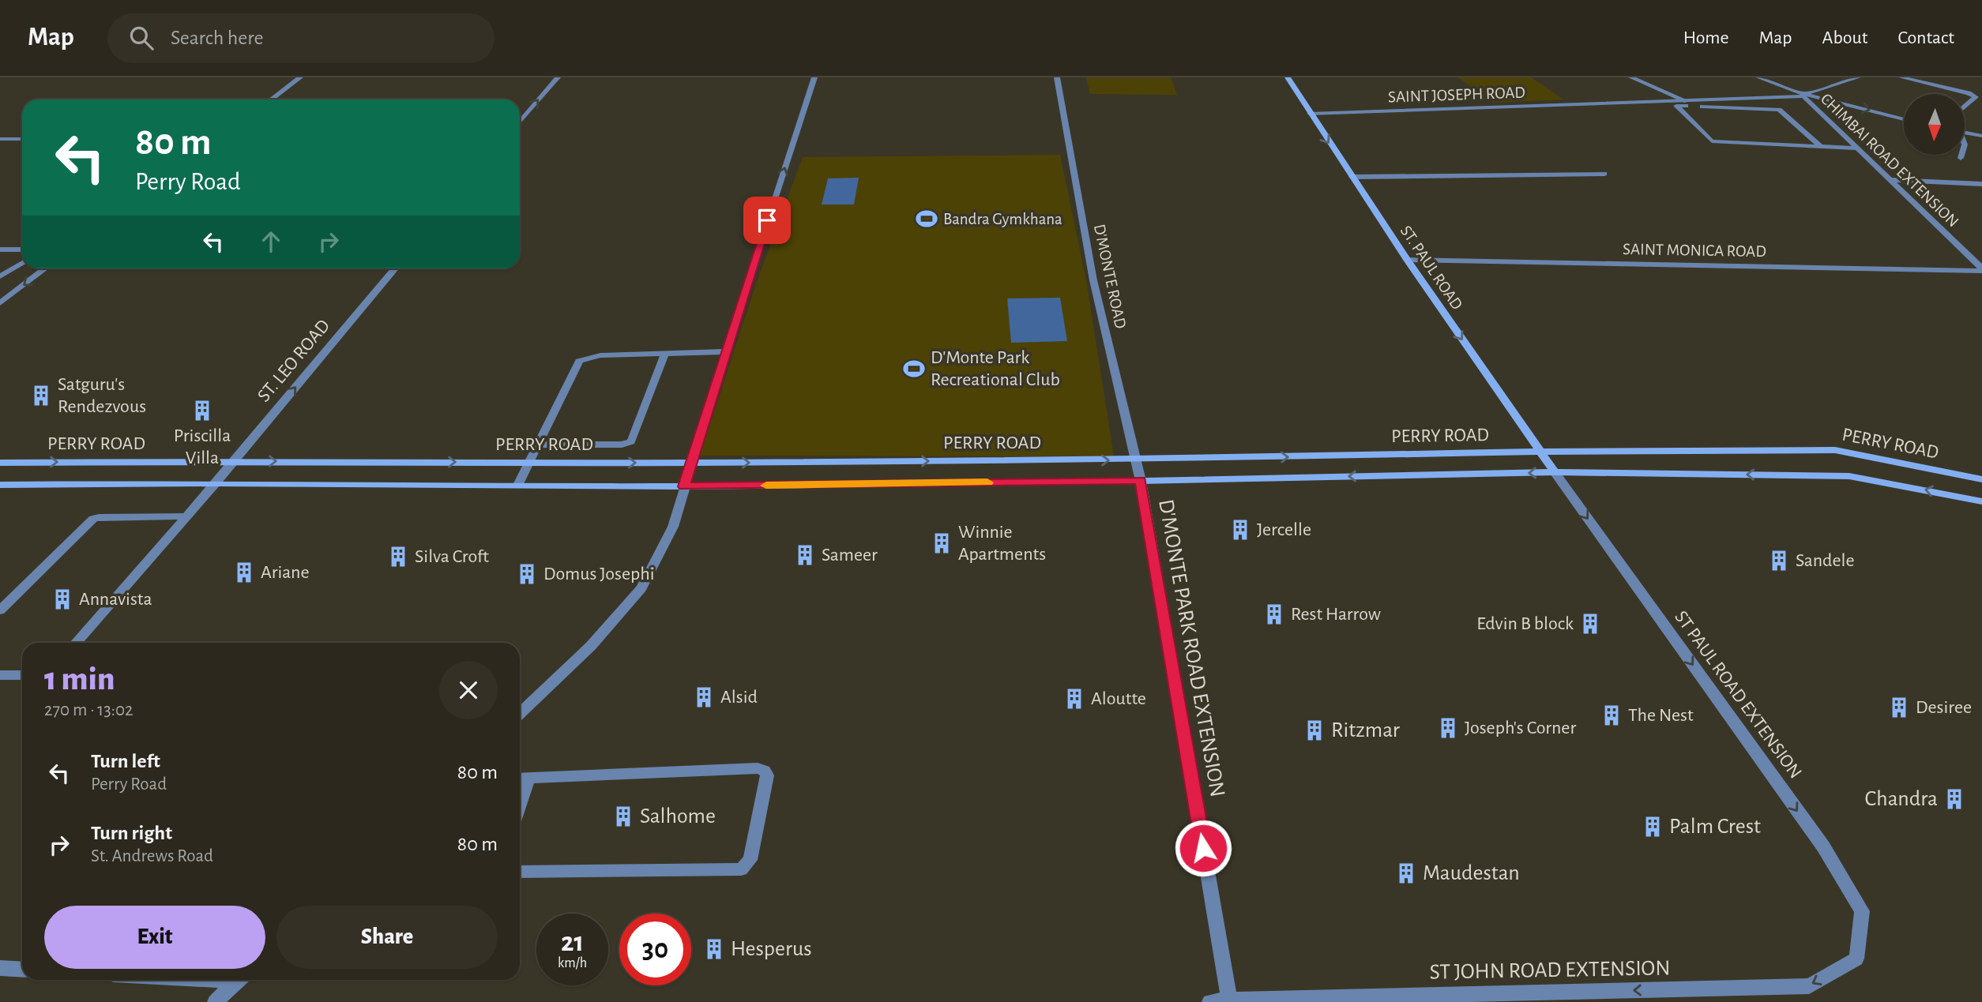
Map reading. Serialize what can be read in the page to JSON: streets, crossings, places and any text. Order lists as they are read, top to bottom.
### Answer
{
  "streets": {
    "main road": ["ST. PAUL ROAD", "PERRY ROAD"],
    "street": [
      "SAINT JOSEPH ROAD",
      "CHIMBAI ROAD EXTENSION",
      "SAINT MONICA ROAD",
      "D'MONTE ROAD",
      "ST. LEO ROAD",
      "D'MONTE PARK ROAD EXTENSION",
      "ST PAUL ROAD EXTENSION",
      "ST JOHN ROAD EXTENSION"
    ]
  },
  "crossings": [
    ["SAINT JOSEPH ROAD", "CHIMBAI ROAD EXTENSION"],
    ["SAINT JOSEPH ROAD", "ST. PAUL ROAD"],
    ["CHIMBAI ROAD EXTENSION", "SAINT MONICA ROAD"],
    ["SAINT MONICA ROAD", "ST. PAUL ROAD"],
    ["ST. PAUL ROAD", "PERRY ROAD"],
    ["ST. PAUL ROAD", "ST PAUL ROAD EXTENSION"],
    ["D'MONTE ROAD", "PERRY ROAD"],
    ["D'MONTE ROAD", "D'MONTE PARK ROAD EXTENSION"],
    ["ST. LEO ROAD", "PERRY ROAD"],
    ["PERRY ROAD", "D'MONTE PARK ROAD EXTENSION"],
    ["PERRY ROAD", "ST PAUL ROAD EXTENSION"],
    ["D'MONTE PARK ROAD EXTENSION", "ST JOHN ROAD EXTENSION"],
    ["ST PAUL ROAD EXTENSION", "ST JOHN ROAD EXTENSION"]
  ],
  "one_way": [
    "ST. PAUL ROAD",
    "ST. LEO ROAD",
    "ST PAUL ROAD EXTENSION",
    "ST JOHN ROAD EXTENSION"
  ],
  "places": {
    "sports": ["Bandra Gymkhana", "D'Monte Park Recreational Club"],
    "building": [
      "Satguru's Rendezvous",
      "Priscilla Villa",
      "Jercelle",
      "Winnie Apartments",
      "Sameer",
      "Silva Croft",
      "Sandele",
      "Ariane",
      "Domus Josephi",
      "Annavista",
      "Rest Harrow",
      "Edvin B block",
      "Alsid",
      "Aloutte",
      "Desiree",
      "The Nest",
      "Joseph's Corner",
      "Ritzmar",
      "Chandra",
      "Salhome",
      "Palm Crest",
      "Maudestan",
      "Hesperus"
    ]
  },
  "north": "bottom",
  "page": {
    "header": "Map",
    "search": "Search here",
    "nav": [
      "Home",
      "Map",
      "About",
      "Contact"
    ],
    "turn": ["80 m", "Perry Road"],
    "heading": ["1 min", "270 m · 13:02"],
    "list": [
      {
        "name": "Turn left",
        "note": "Perry Road",
        "value": "80 m"
      },
      {
        "name": "Turn right",
        "note": "St. Andrews Road",
        "value": "80 m"
      }
    ],
    "buttons": ["Exit", "Share"],
    "speed": "21 km/h",
    "limit": "30"
  }
}
